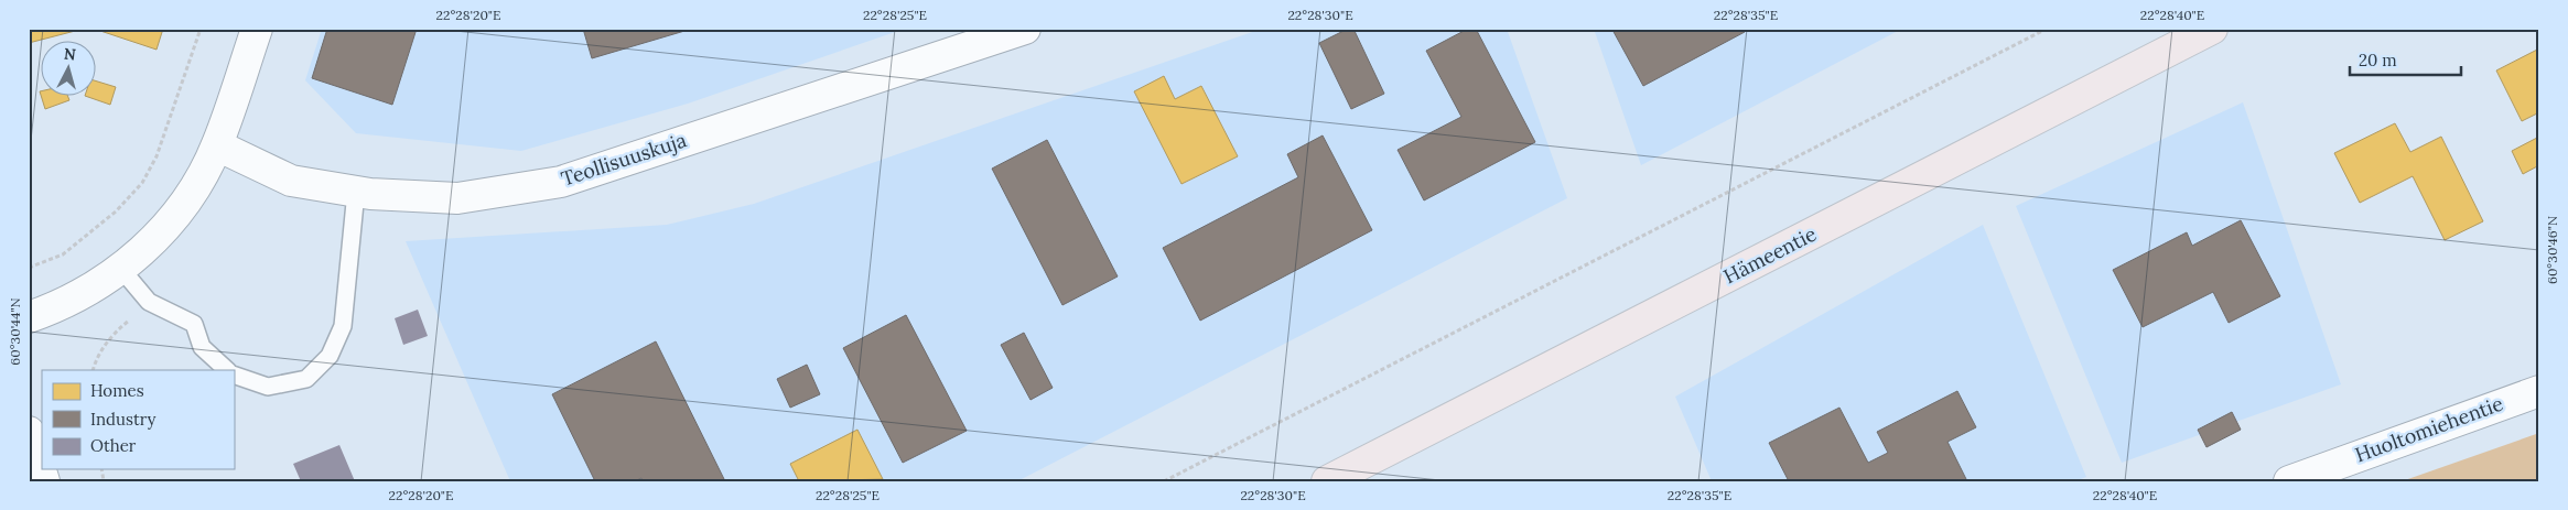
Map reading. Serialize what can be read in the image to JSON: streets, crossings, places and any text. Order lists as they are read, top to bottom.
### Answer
{
  "streets": {
    "highway": ["Hämeentie"],
    "street": ["Teollisuuskuja", "Huoltomiehentie"]
  },
  "legend": ["Homes", "Industry", "Other"],
  "scale_bar": "20 m",
  "north": "top",
  "coordinates": [
    "22°28'20\"E",
    "22°28'25\"E",
    "22°28'30\"E",
    "22°28'35\"E",
    "22°28'40\"E",
    "60°30'46\"N",
    "60°30'44\"N"
  ]
}
